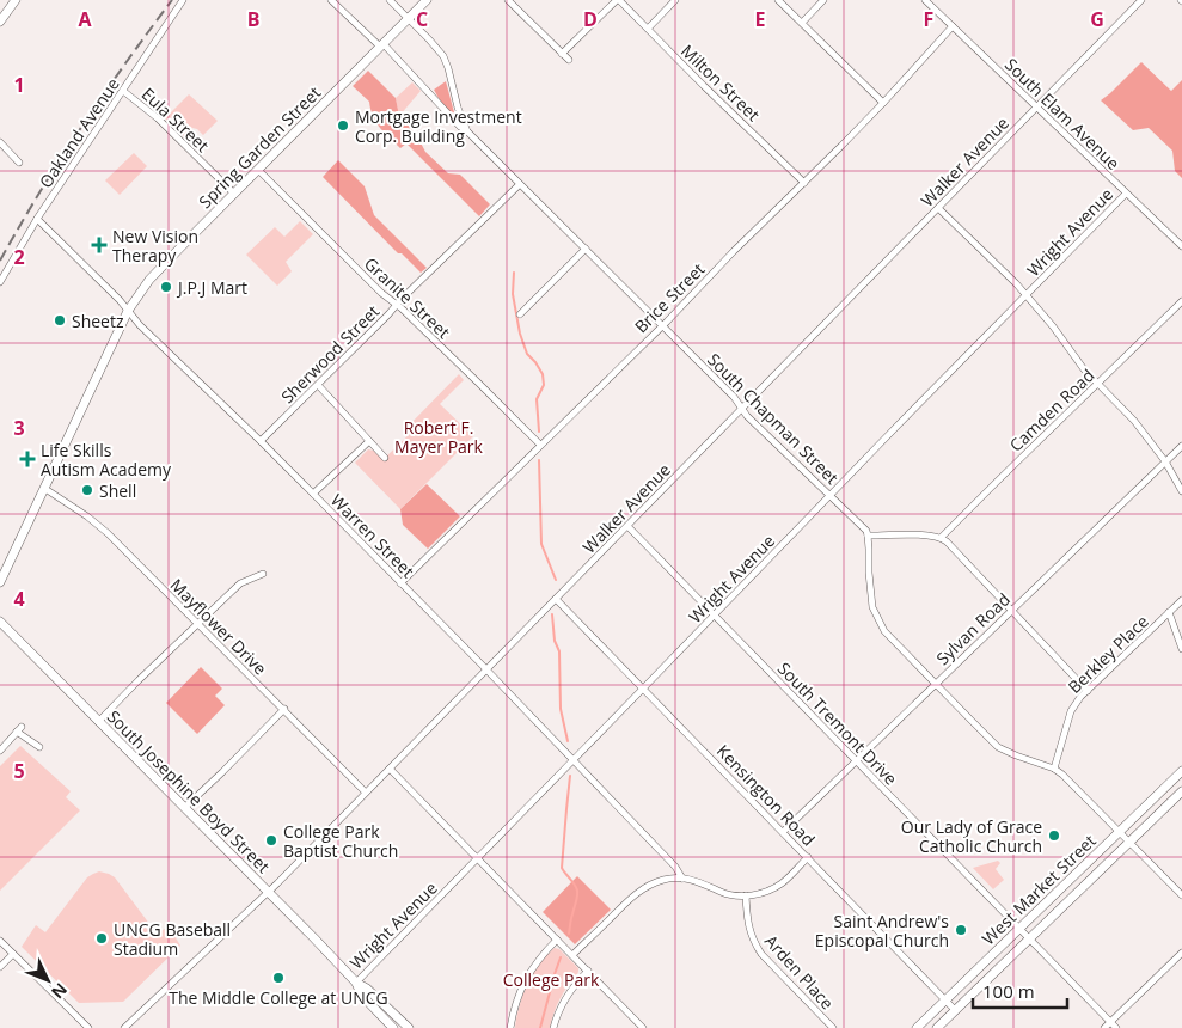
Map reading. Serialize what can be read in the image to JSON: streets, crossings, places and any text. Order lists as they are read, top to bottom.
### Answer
{
  "streets": {
    "main road": ["Spring Garden Street", "South Josephine Boyd Street", "West Market Street"],
    "street": [
      "Milton Street",
      "South Elam Avenue",
      "Eula Street",
      "Oakland Avenue",
      "Walker Avenue",
      "Wright Avenue",
      "Granite Street",
      "Brice Street",
      "Sherwood Street",
      "Camden Road",
      "South Chapman Street",
      "Warren Street",
      "Mayflower Drive",
      "Sylvan Road",
      "Berkley Place",
      "South Tremont Drive",
      "Kensington Road",
      "Arden Place"
    ]
  },
  "crossings": [
    ["Milton Street", "Brice Street"],
    ["South Elam Avenue", "Walker Avenue"],
    ["South Elam Avenue", "Wright Avenue"],
    ["South Elam Avenue", "Brice Street"],
    ["Eula Street", "Oakland Avenue"],
    ["Eula Street", "Spring Garden Street"],
    ["Oakland Avenue", "Warren Street"],
    ["Spring Garden Street", "Granite Street"],
    ["Spring Garden Street", "South Chapman Street"],
    ["Spring Garden Street", "Warren Street"],
    ["Spring Garden Street", "Mayflower Drive"],
    ["Walker Avenue", "South Chapman Street"],
    ["Walker Avenue", "Warren Street"],
    ["Walker Avenue", "Mayflower Drive"],
    ["Walker Avenue", "South Tremont Drive"],
    ["Walker Avenue", "South Josephine Boyd Street"],
    ["Walker Avenue", "Kensington Road"],
    ["Wright Avenue", "South Chapman Street"],
    ["Wright Avenue", "Warren Street"],
    ["Wright Avenue", "South Tremont Drive"],
    ["Wright Avenue", "South Josephine Boyd Street"],
    ["Wright Avenue", "Kensington Road"],
    ["Granite Street", "Brice Street"],
    ["Granite Street", "Sherwood Street"],
    ["Brice Street", "South Chapman Street"],
    ["Brice Street", "Warren Street"],
    ["Sherwood Street", "South Chapman Street"],
    ["Sherwood Street", "Warren Street"],
    ["Sylvan Road", "South Tremont Drive"],
    ["Sylvan Road", "Kensington Road"],
    ["South Tremont Drive", "West Market Street"],
    ["Kensington Road", "West Market Street"]
  ],
  "parks": ["Robert F. Mayer Park", "College Park"],
  "places": {
    "other": [
      "Mortgage Investment Corp. Building",
      "J.P.J Mart",
      "Sheetz",
      "Shell",
      "Our Lady of Grace Catholic Church",
      "College Park Baptist Church",
      "Saint Andrew's Episcopal Church",
      "UNCG Baseball Stadium",
      "The Middle College at UNCG"
    ],
    "health": ["New Vision Therapy", "Life Skills Autism Academy"]
  },
  "scale_bar": "100 m",
  "north": "bottom right",
  "grid": {
    "columns": [
      "A",
      "B",
      "C",
      "D",
      "E",
      "F",
      "G"
    ],
    "rows": [
      "1",
      "2",
      "3",
      "4",
      "5"
    ]
  }
}
